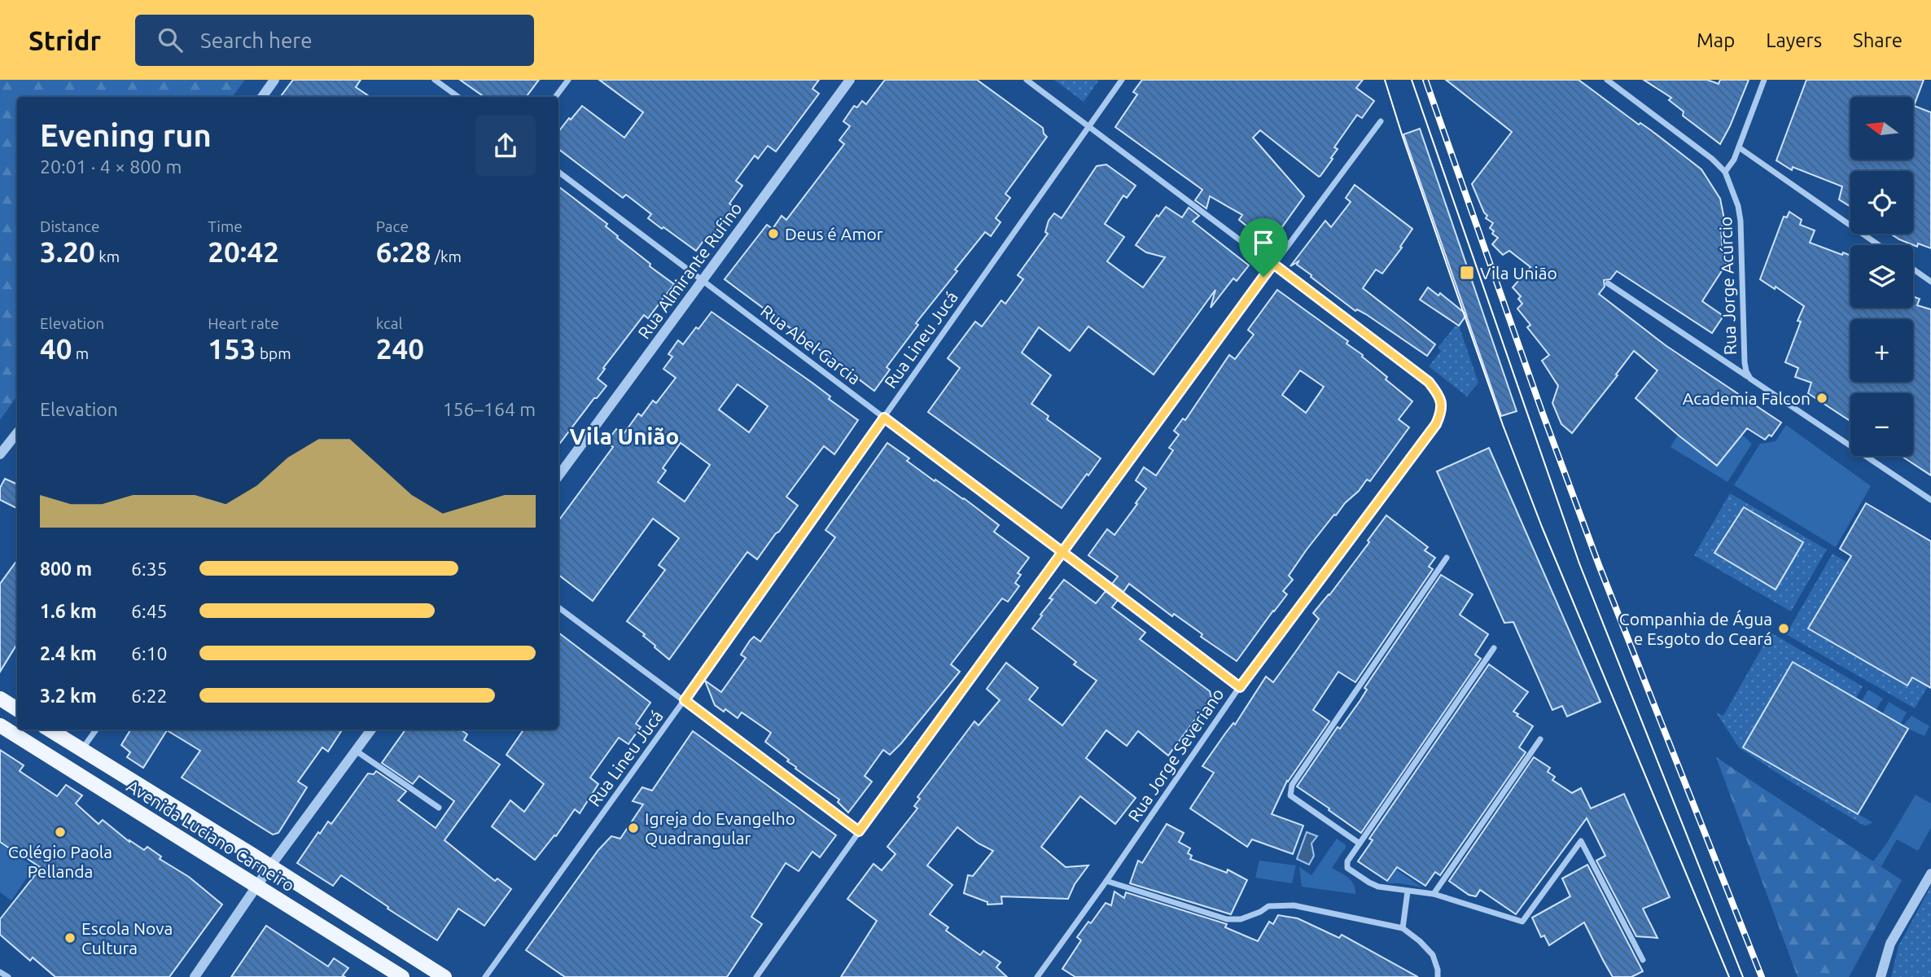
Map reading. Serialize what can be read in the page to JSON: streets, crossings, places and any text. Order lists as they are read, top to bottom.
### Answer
{
  "streets": {
    "main road": ["Avenida Luciano Carneiro"],
    "street": [
      "Rua Almirante Rufino",
      "Rua Jorge Acúrcio",
      "Rua Lineu Jucá",
      "Rua Abel Garcia",
      "Rua Jorge Severiano"
    ]
  },
  "crossings": [
    ["Rua Almirante Rufino", "Rua Abel Garcia"],
    ["Rua Lineu Jucá", "Rua Abel Garcia"],
    ["Rua Abel Garcia", "Rua Jorge Severiano"]
  ],
  "districts": ["Vila União"],
  "places": {
    "other": [
      "Deus é Amor",
      "Academia Falcon",
      "Companhia de Água e Esgoto do Ceará",
      "Igreja do Evangelho Quadrangular",
      "Colégio Paola Pellanda",
      "Escola Nova Cultura"
    ],
    "transit": ["Vila União"]
  },
  "north": "left",
  "page": {
    "header": "Stridr",
    "search": "Search here",
    "nav": ["Map", "Layers", "Share"],
    "map_buttons": ["+", "−"],
    "heading": ["Evening run", "20:01 · 4 × 800 m"],
    "stats": [
      ["Distance", "3.20 km"],
      ["Time", "20:42"],
      ["Pace", "6:28 /km"],
      ["Elevation", "40 m"],
      ["Heart rate", "153 bpm"],
      ["kcal", "240"]
    ],
    "chart": ["Elevation", "156–164 m"],
    "list": [
      {
        "name": "800 m",
        "note": "6:35"
      },
      {
        "name": "1.6 km",
        "note": "6:45"
      },
      {
        "name": "2.4 km",
        "note": "6:10"
      },
      {
        "name": "3.2 km",
        "note": "6:22"
      }
    ]
  }
}
